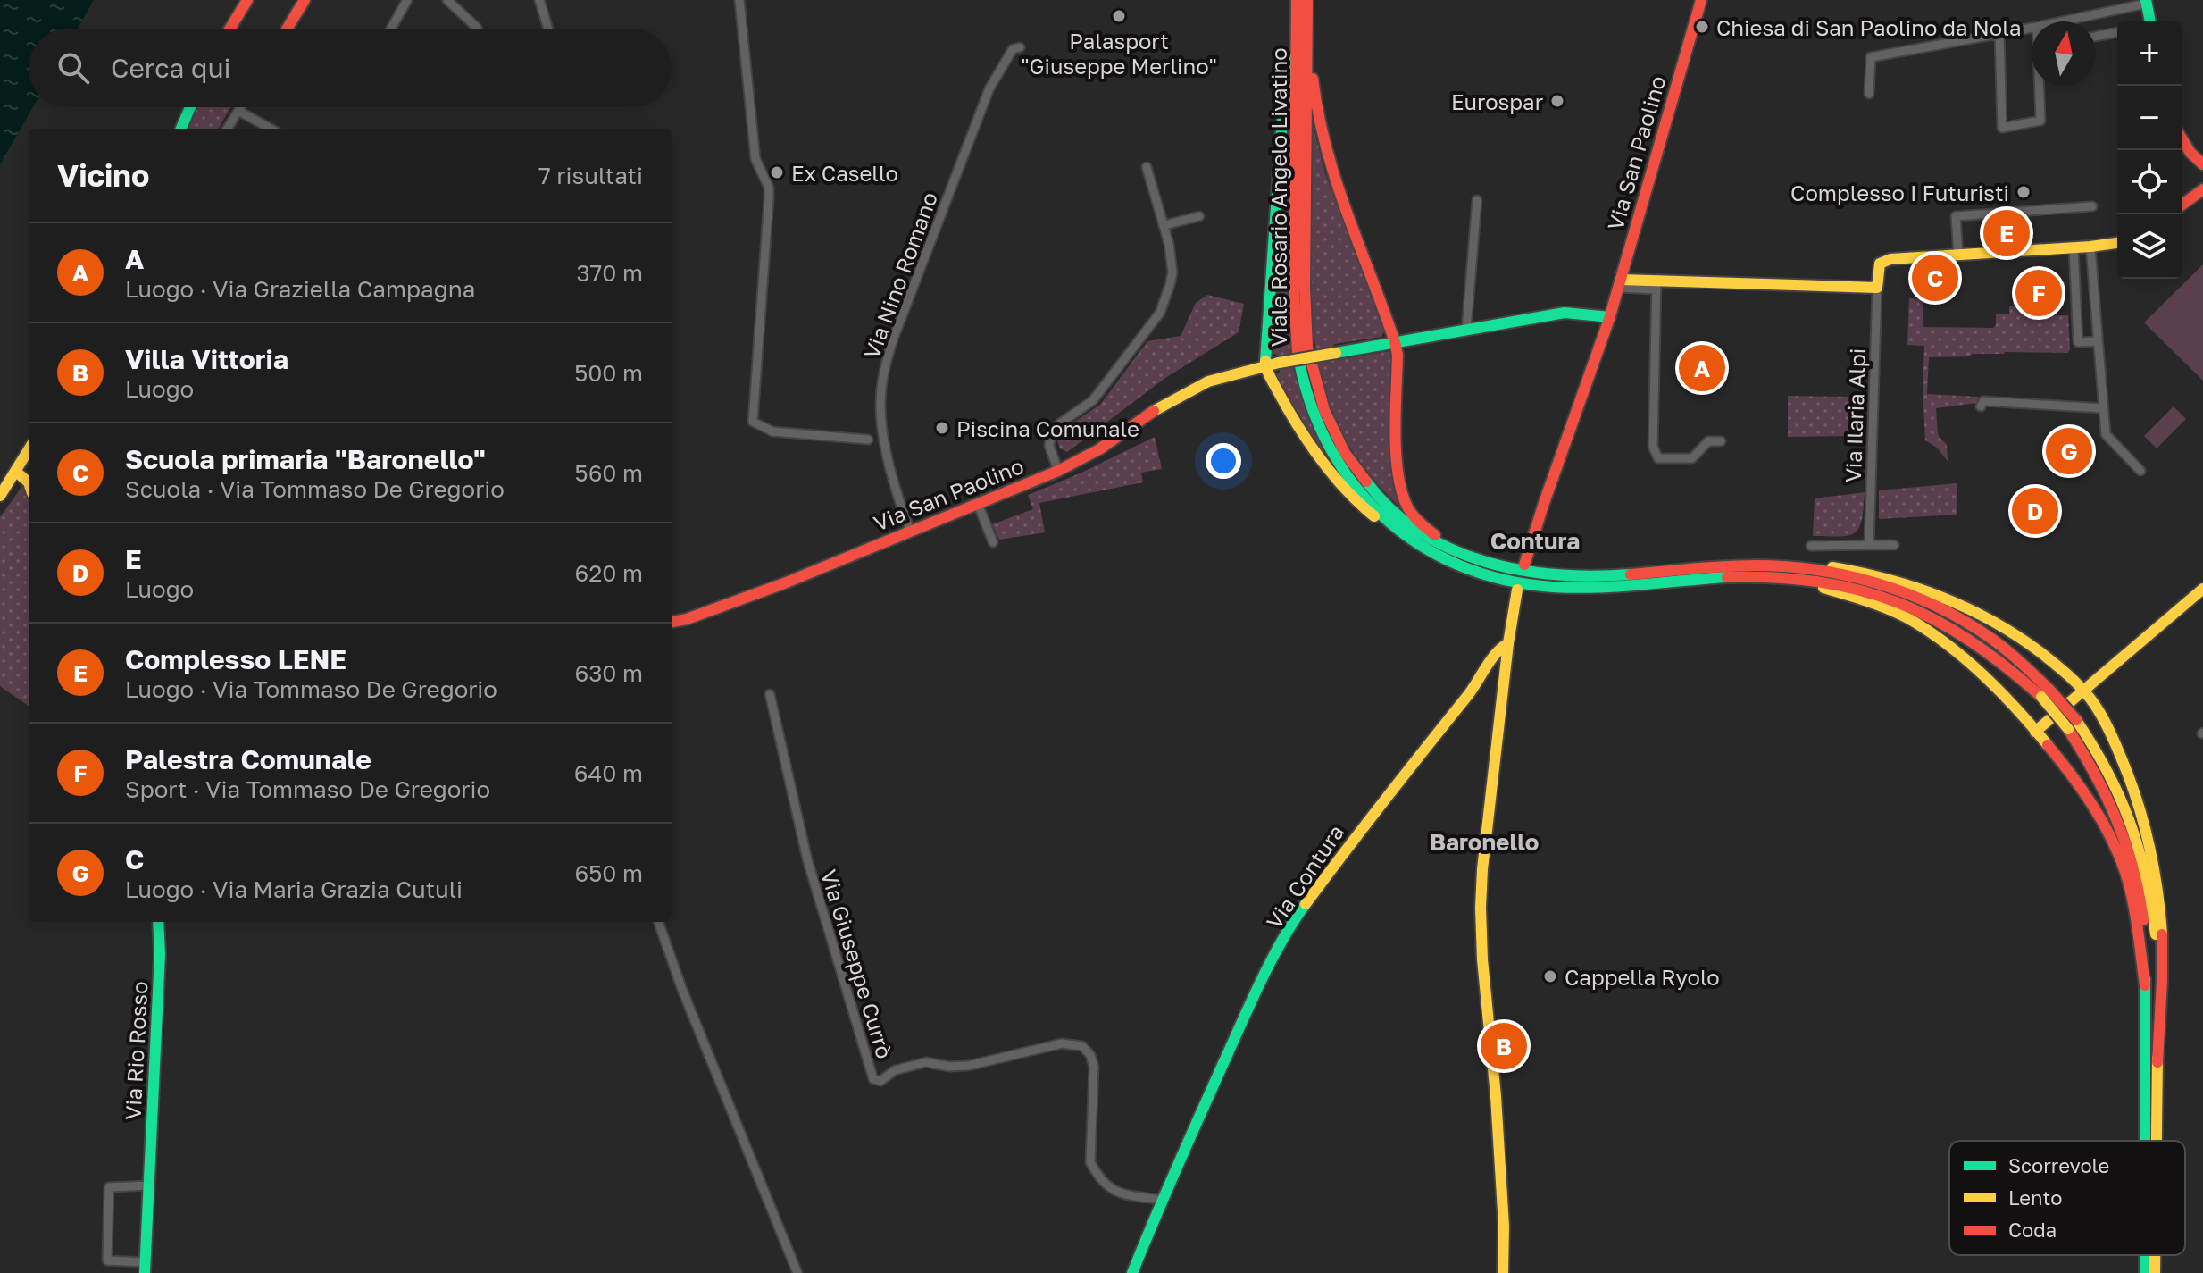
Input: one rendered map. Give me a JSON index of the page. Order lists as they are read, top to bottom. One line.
{"streets":{"street":["Via San Paolino","Viale Rosario Angelo Livatino","Via Nino Romano","Via Ilaria Alpi","Via Contura","Via Giuseppe Currò","Via Rio Rosso"]},"crossings":[["Via San Paolino","Via Nino Romano"],["Via Contura","Via Giuseppe Currò"]],"districts":["Contura","Baronello"],"places":["Palasport \"Giuseppe Merlino\"","Chiesa di San Paolino da Nola","Eurospar","Ex Casello","Complesso I Futuristi","Piscina Comunale","Cappella Ryolo"],"legend":["Scorrevole","Lento","Coda"],"north":"top","page":{"map_buttons":["+","−"],"search":"Cerca qui","heading":["Vicino","7 risultati"],"pins":["E","C","F","A","G","D","B"],"list":[{"mark":"A","name":"A","note":"Luogo · Via Graziella Campagna","value":"370 m"},{"mark":"B","name":"Villa Vittoria","note":"Luogo","value":"500 m"},{"mark":"C","name":"Scuola primaria \"Baronello\"","note":"Scuola · Via Tommaso De Gregorio","value":"560 m"},{"mark":"D","name":"E","note":"Luogo","value":"620 m"},{"mark":"E","name":"Complesso LENE","note":"Luogo · Via Tommaso De Gregorio","value":"630 m"},{"mark":"F","name":"Palestra Comunale","note":"Sport · Via Tommaso De Gregorio","value":"640 m"},{"mark":"G","name":"C","note":"Luogo · Via Maria Grazia Cutuli","value":"650 m"}]}}
